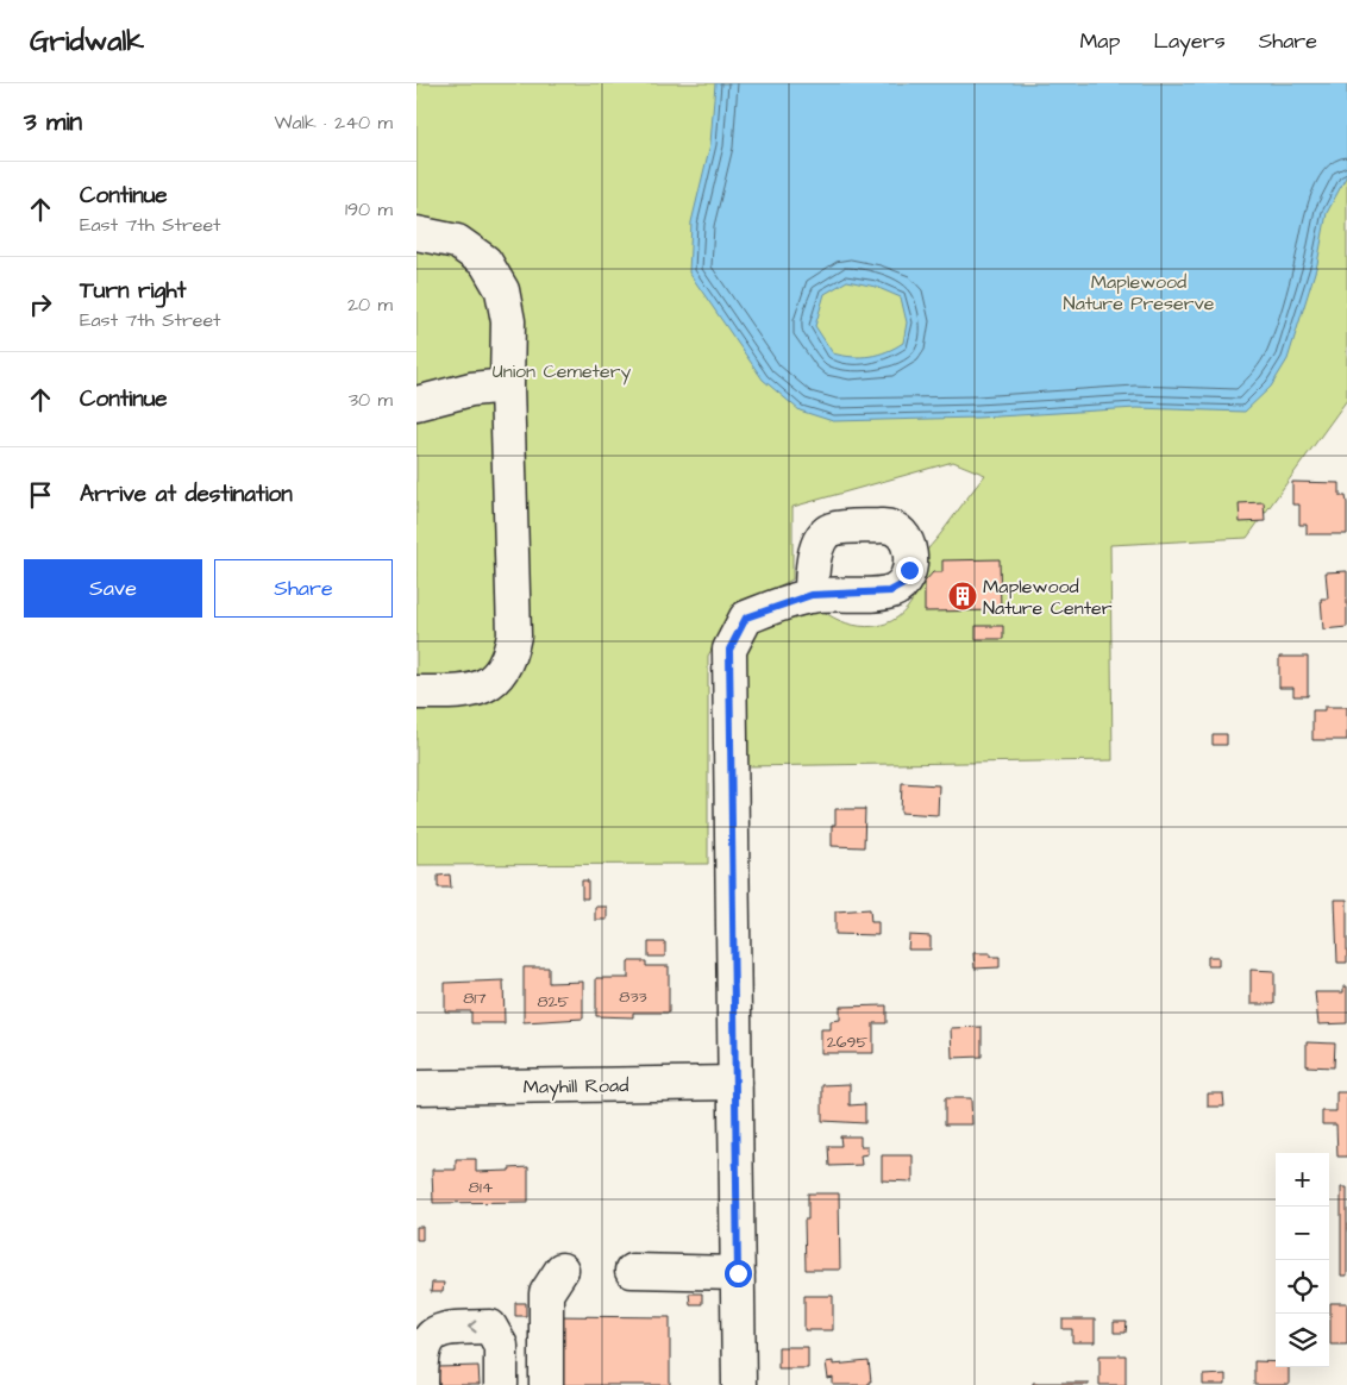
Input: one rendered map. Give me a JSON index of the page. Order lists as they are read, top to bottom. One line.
{"streets":{"street":["Mayhill Road"]},"parks":["Maplewood Nature Preserve","Union Cemetery"],"places":{"building":["Maplewood Nature Center"]},"house_numbers":["833","817","825","2695","814"],"page":{"header":"Gridwalk","nav":["Map","Layers","Share"],"heading":["3 min","Walk · 240 m"],"list":[["Continue","East 7th Street","190 m"],["Turn right","East 7th Street","20 m"],["Continue","30 m"],"Arrive at destination"],"buttons":["Save","Share"],"map_buttons":["+","−"]}}
